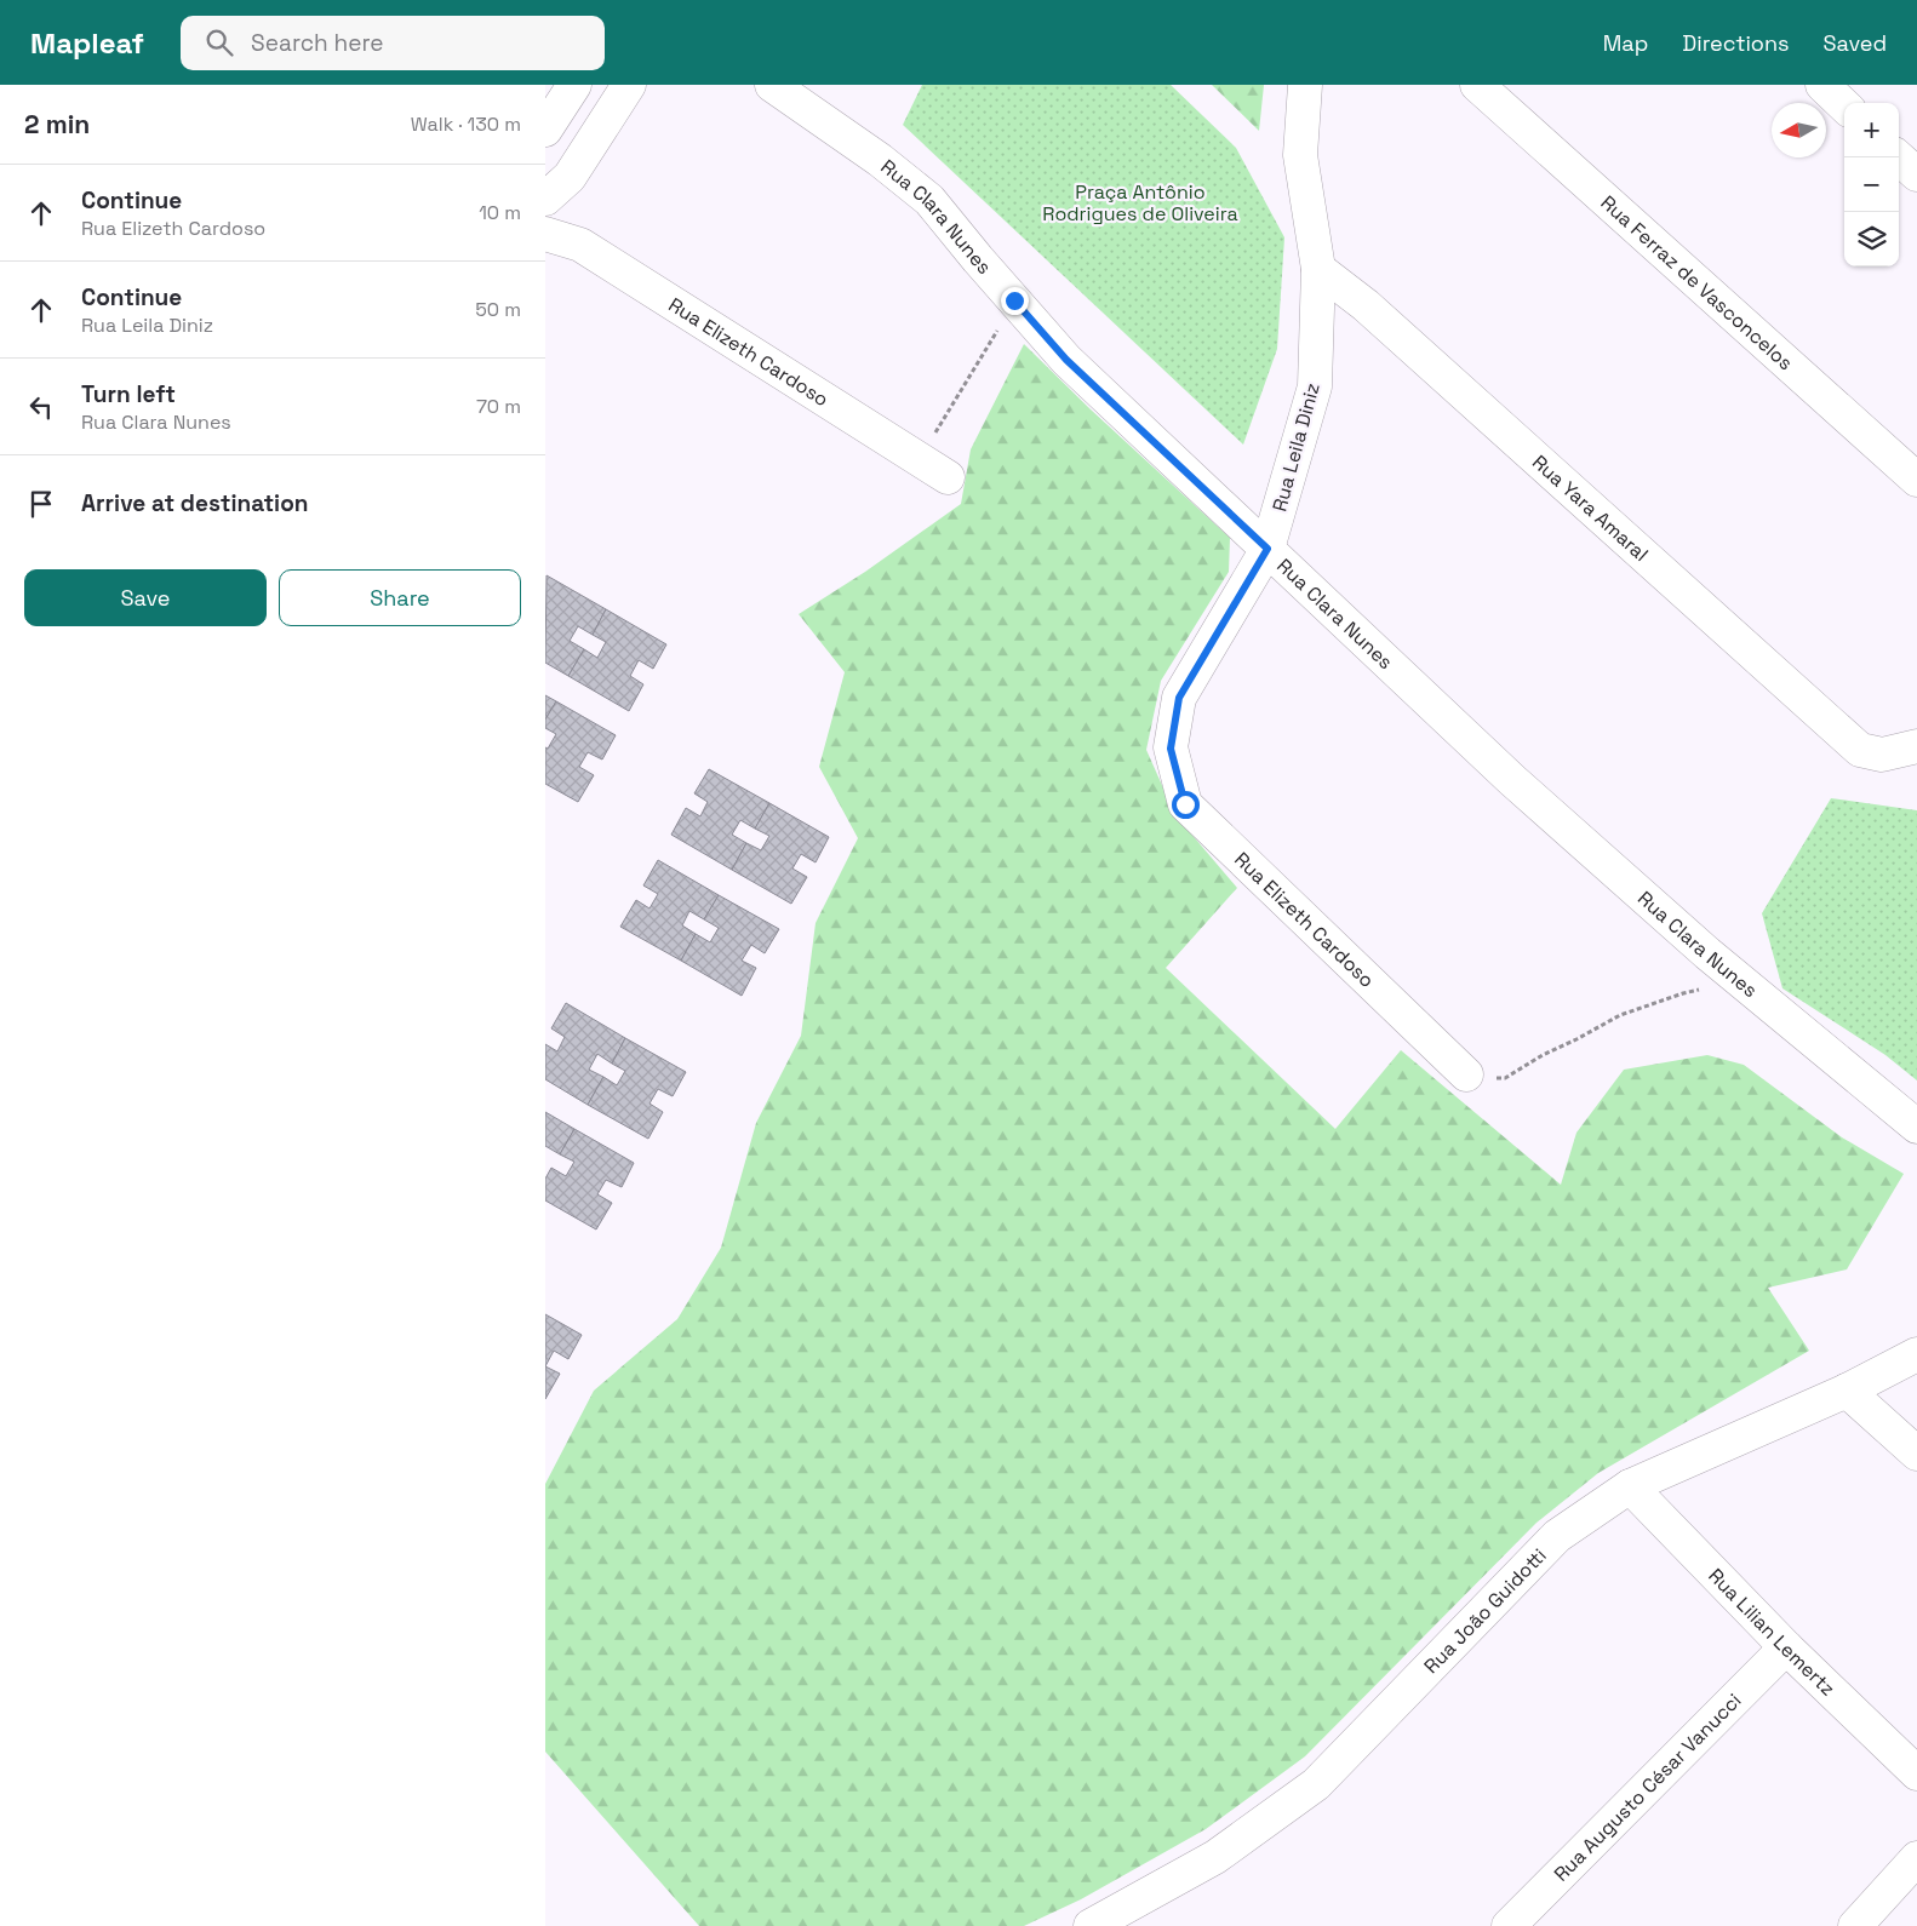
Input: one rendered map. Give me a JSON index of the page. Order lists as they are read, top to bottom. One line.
{"streets":{"street":["Rua Clara Nunes","Rua Ferraz de Vasconcelos","Rua Elizeth Cardoso","Rua Leila Diniz","Rua Yara Amaral","Rua João Guidotti","Rua Lilian Lemertz","Rua Augusto César Vanucci"]},"crossings":[["Rua Clara Nunes","Rua Leila Diniz"],["Rua Elizeth Cardoso","Rua Leila Diniz"],["Rua Leila Diniz","Rua Yara Amaral"],["Rua João Guidotti","Rua Lilian Lemertz"],["Rua Lilian Lemertz","Rua Augusto César Vanucci"]],"parks":["Praça Antônio Rodrigues de Oliveira"],"north":"left","page":{"header":"Mapleaf","search":"Search here","nav":["Map","Directions","Saved"],"heading":["2 min","Walk · 130 m"],"map_buttons":["+","−"],"list":[["Continue","Rua Elizeth Cardoso","10 m"],["Continue","Rua Leila Diniz","50 m"],["Turn left","Rua Clara Nunes","70 m"],"Arrive at destination"],"buttons":["Save","Share"]}}
